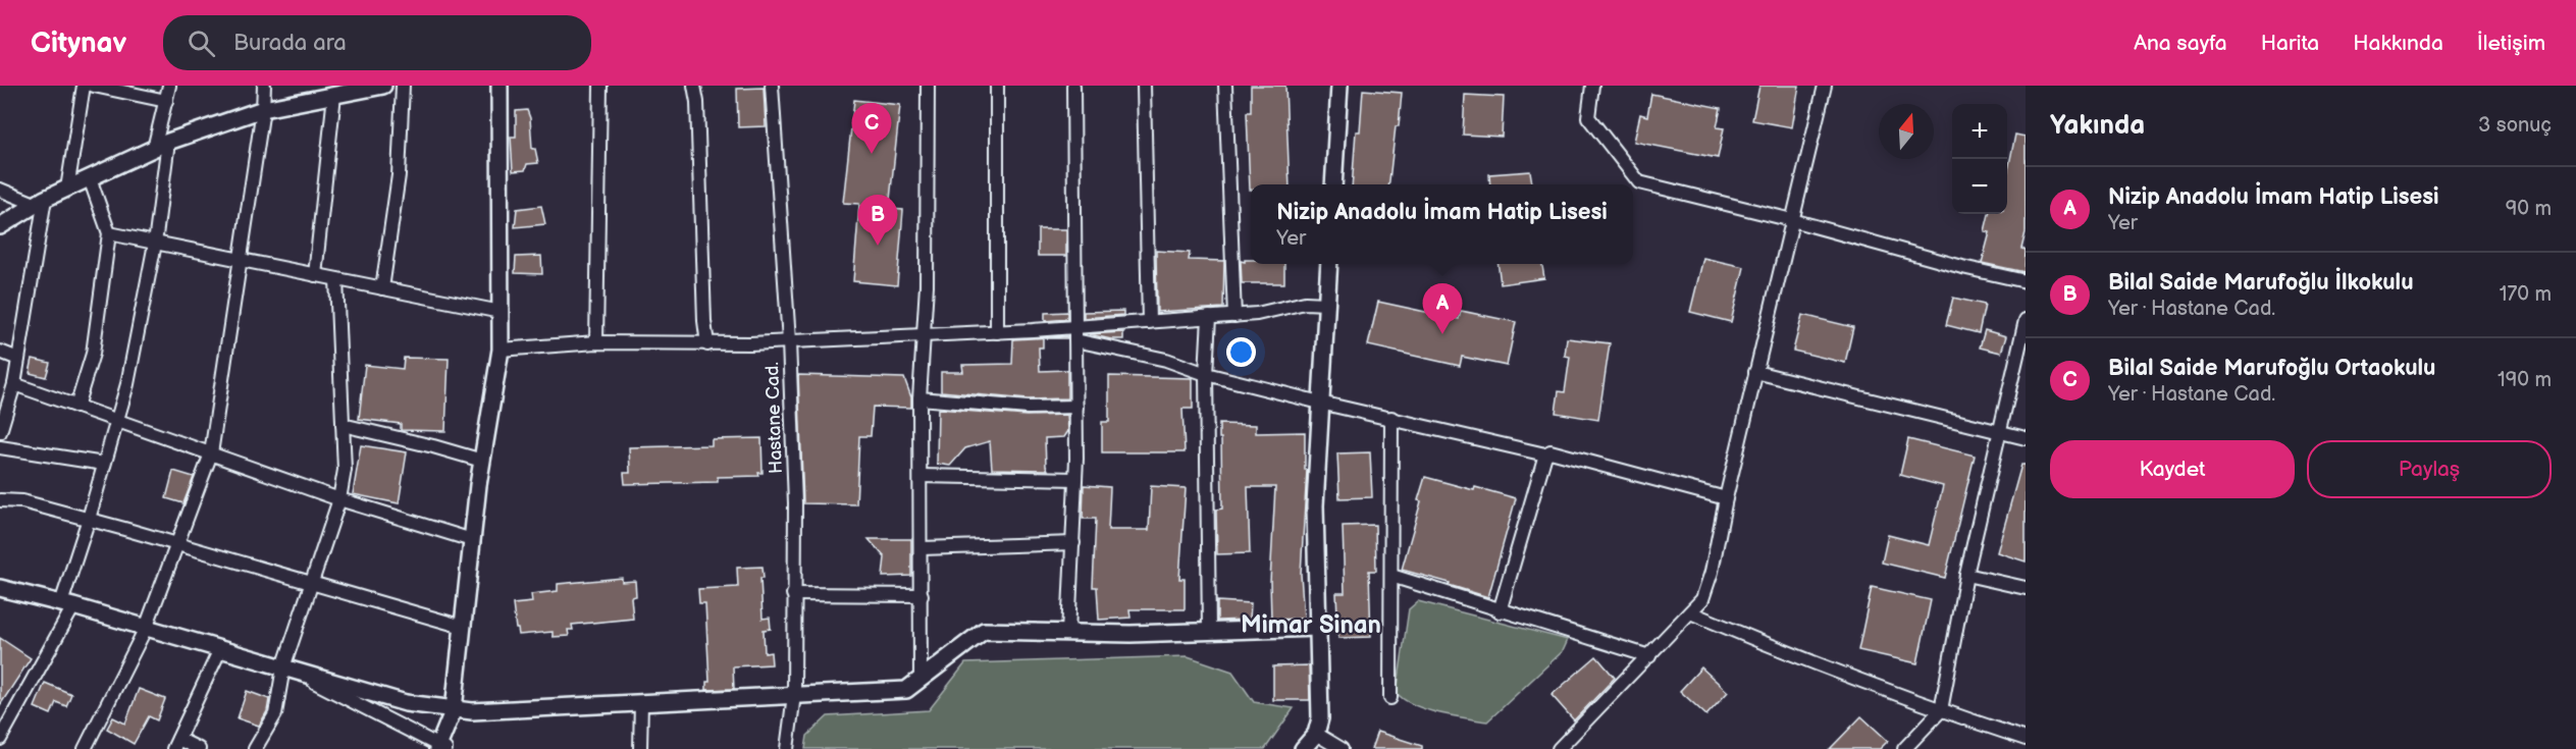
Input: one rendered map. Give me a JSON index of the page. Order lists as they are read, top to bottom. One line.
{"streets":{"street":["Hastane Cad."]},"districts":["Mimar Sinan"],"north":"top","page":{"header":"Citynav","search":"Burada ara","nav":["Ana sayfa","Harita","Hakkında","İletişim"],"heading":["Yakında","3 sonuç"],"pins":["C","B","A"],"map_buttons":["+","−"],"list":[{"mark":"A","name":"Nizip Anadolu İmam Hatip Lisesi","note":"Yer","value":"90 m"},{"mark":"B","name":"Bilal Saide Marufoğlu İlkokulu","note":"Yer · Hastane Cad.","value":"170 m"},{"mark":"C","name":"Bilal Saide Marufoğlu Ortaokulu","note":"Yer · Hastane Cad.","value":"190 m"}],"popup":["Nizip Anadolu İmam Hatip Lisesi","Yer"],"buttons":["Kaydet","Paylaş"]}}
